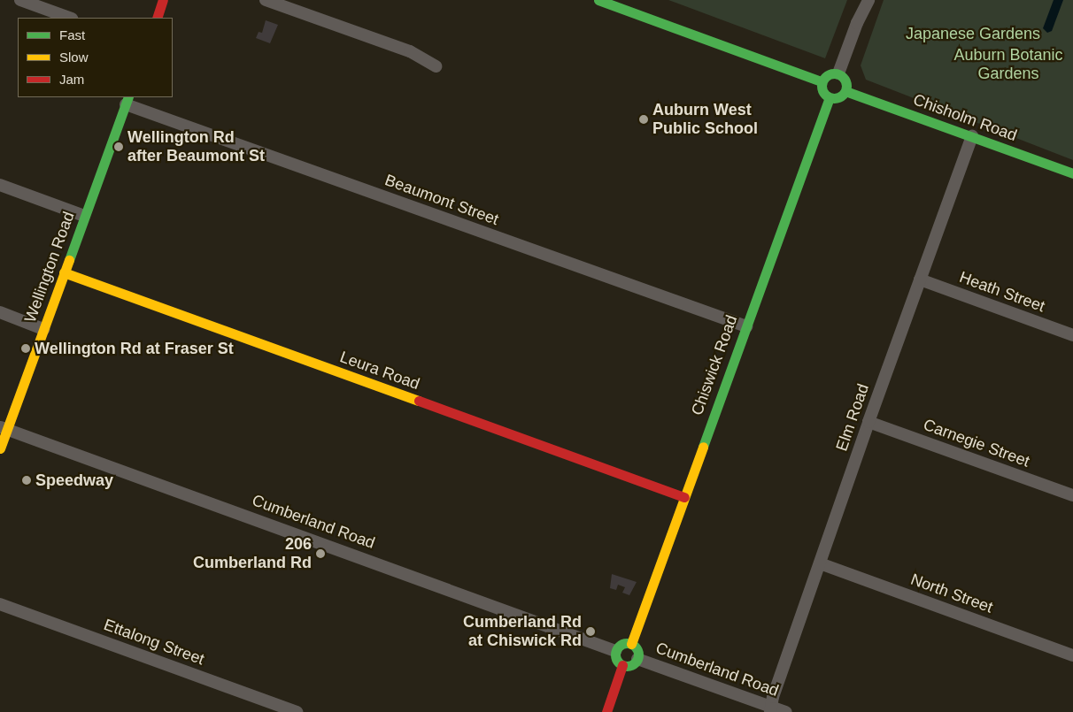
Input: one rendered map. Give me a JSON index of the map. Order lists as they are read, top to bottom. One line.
{"streets":{"street":["Chisholm Road","Beaumont Street","Wellington Road","Heath Street","Chiswick Road","Leura Road","Elm Road","Carnegie Street","Cumberland Road","North Street","Ettalong Street"]},"crossings":[["Chisholm Road","Chiswick Road"],["Chisholm Road","Elm Road"],["Beaumont Street","Wellington Road"],["Beaumont Street","Chiswick Road"],["Wellington Road","Leura Road"],["Wellington Road","Cumberland Road"],["Heath Street","Elm Road"],["Chiswick Road","Leura Road"],["Chiswick Road","Cumberland Road"],["Elm Road","Carnegie Street"],["Elm Road","Cumberland Road"],["Elm Road","North Street"]],"parks":["Japanese Gardens","Auburn Botanic Gardens"],"places":["Auburn West Public School","Wellington Rd after Beaumont St","Wellington Rd at Fraser St","Speedway","206 Cumberland Rd","Cumberland Rd at Chiswick Rd"],"legend":["Fast","Slow","Jam"]}
